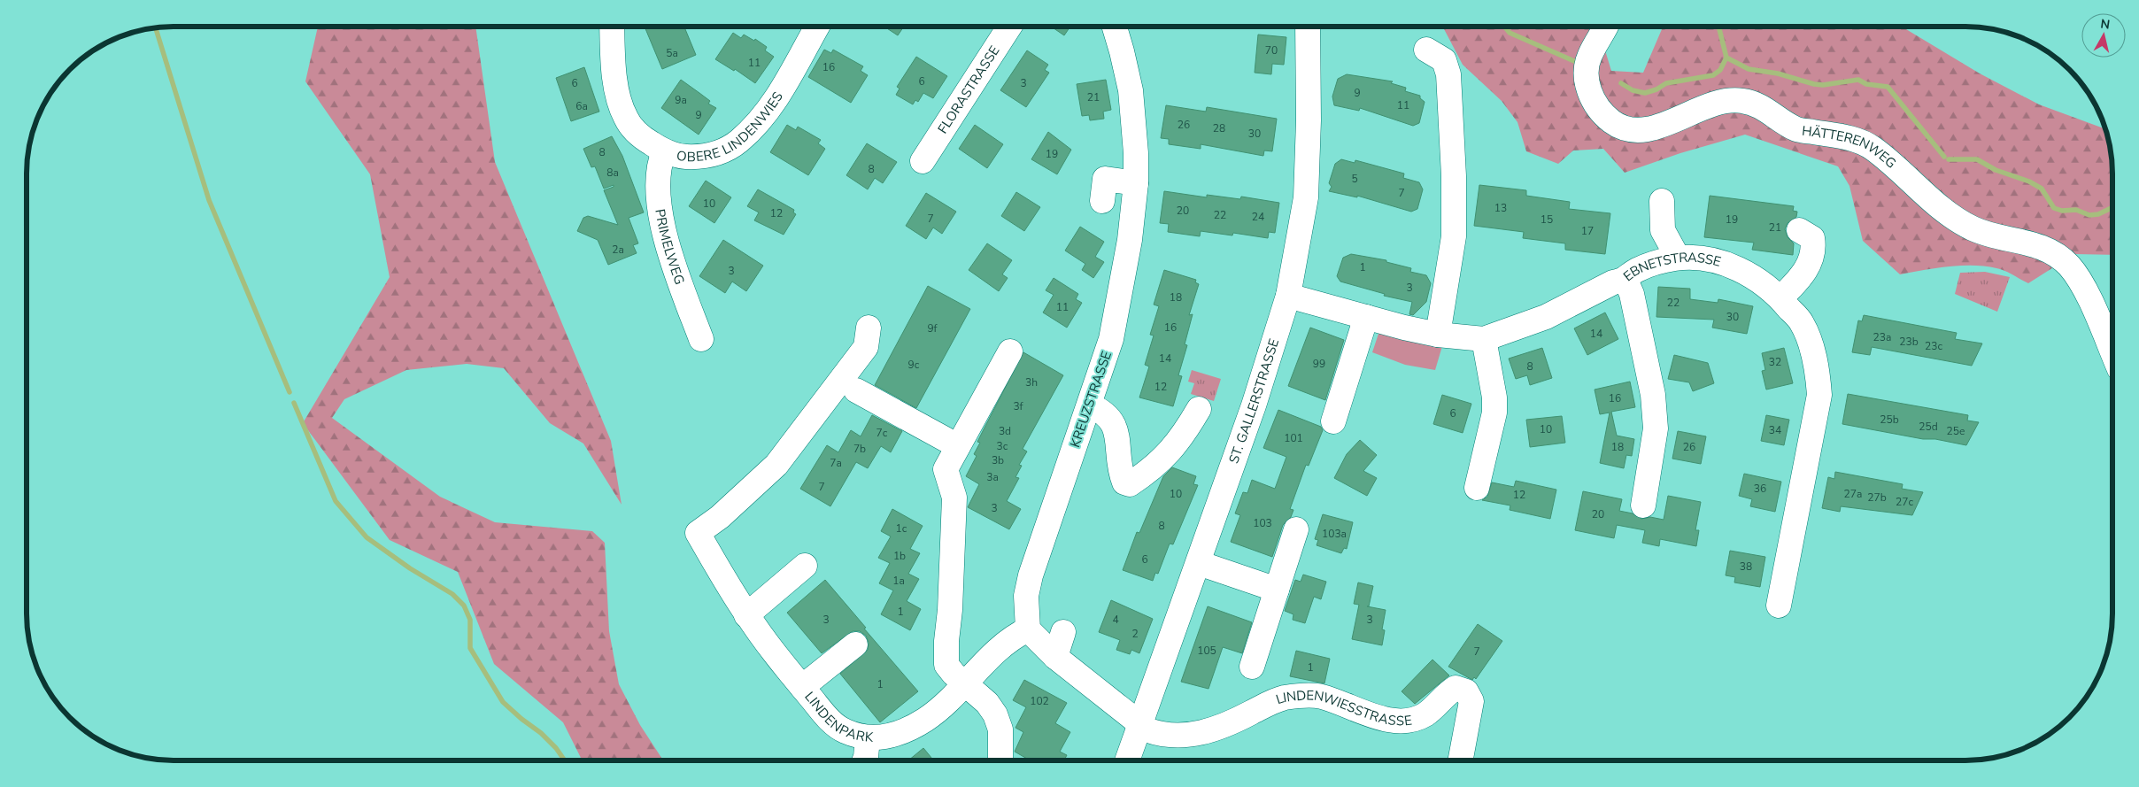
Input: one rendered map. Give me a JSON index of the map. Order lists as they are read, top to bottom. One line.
{"streets":{"street":["FLORASTRASSE","OBERE LINDENWIES","HÄTTERENWEG","PRIMELWEG","EBNETSTRASSE","KREUZSTRASSE","ST. GALLERSTRASSE","LINDENWIESSTRASSE","LINDENPARK"]},"crossings":[["OBERE LINDENWIES","PRIMELWEG"],["EBNETSTRASSE","ST. GALLERSTRASSE"],["KREUZSTRASSE","LINDENPARK"],["ST. GALLERSTRASSE","LINDENWIESSTRASSE"]],"house_numbers":["70","5a","11","16","6","6","3","9","21","9a","11","6a","9","26","28","30","8","19","8","8a","5","7","10","13","20","12","22","24","7","15","19","21","17","2a","1","3","3","18","22","11","30","16","9f","14","23a","23b","23c","14","32","99","9c","8","3h","12","16","3f","6","25b","25d","10","34","3d","25e","7c","101","3c","18","26","7b","3b","7a","3a","7","36","10","27a","12","27b","27c","3","20","103","8","1c","103a","1b","6","38","1a","1","3","4","3","2","105","7","1","1","102"],"north":"top"}
